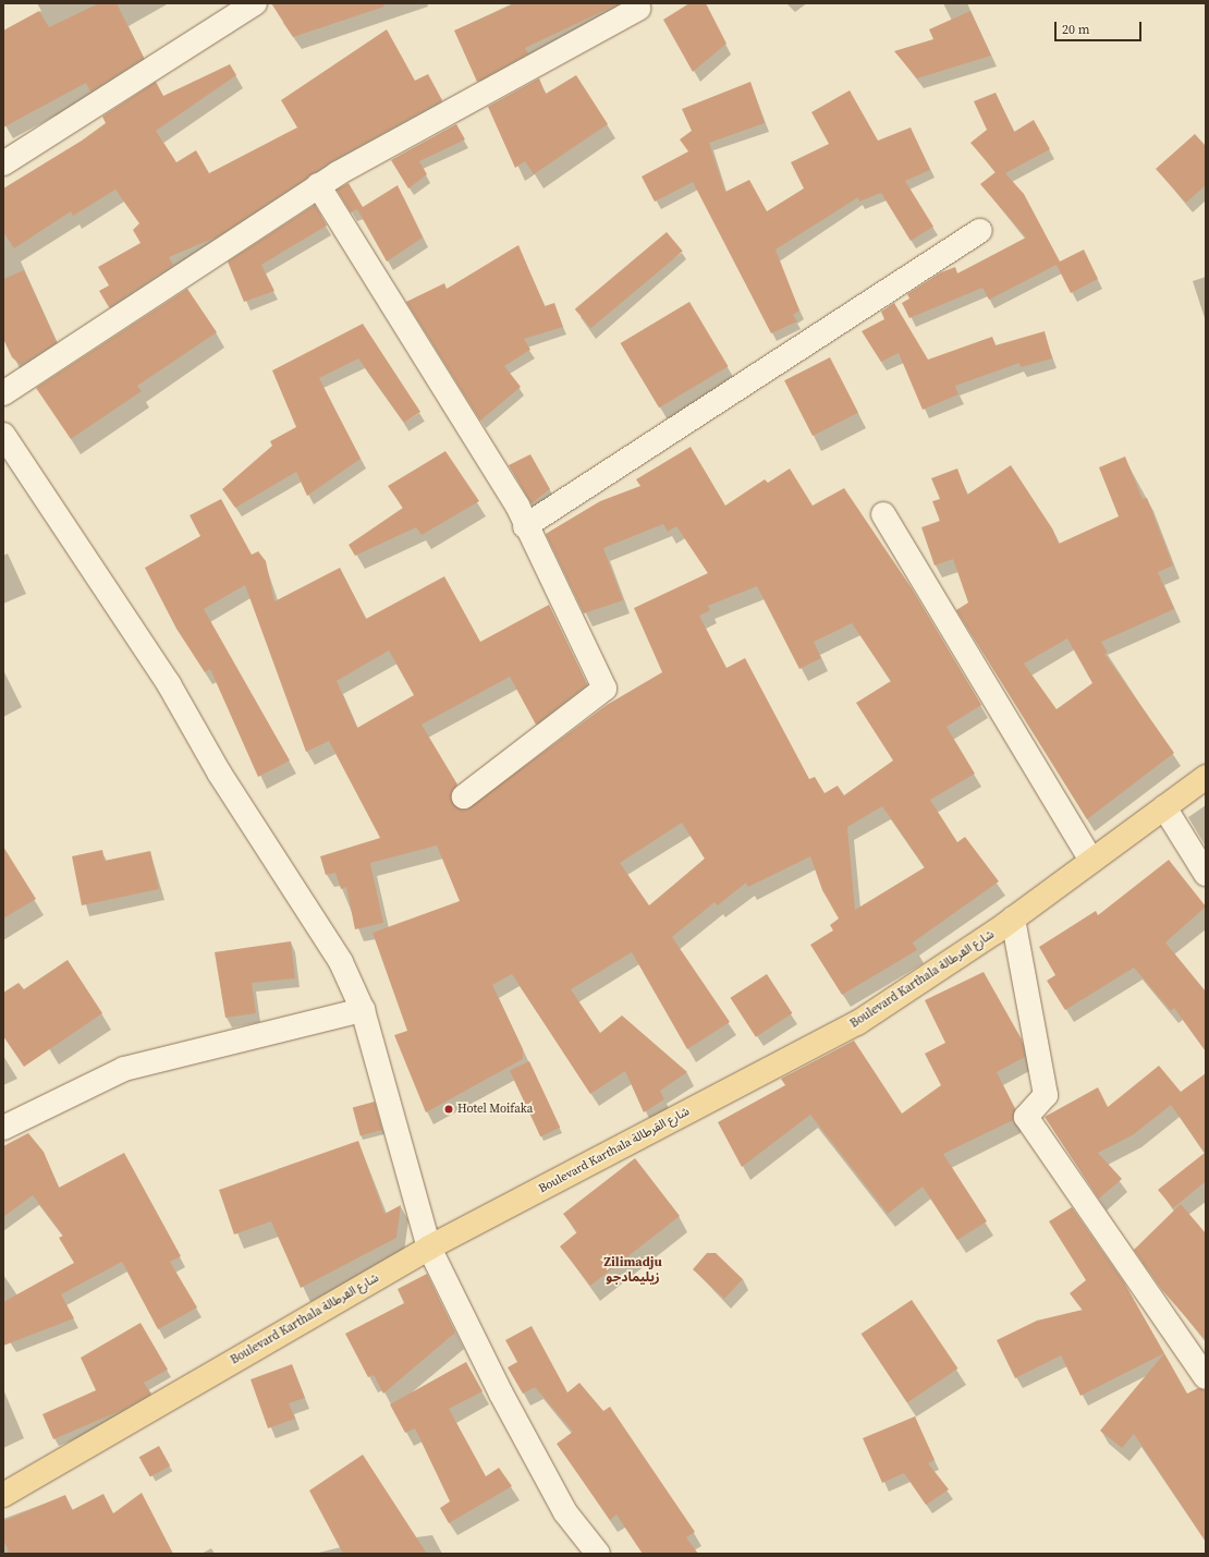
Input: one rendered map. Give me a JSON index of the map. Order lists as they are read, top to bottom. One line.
{"streets":{"main road":["Boulevard Karthala شارع القرطالة"]},"districts":["Zilimadju زيليمادجو"],"places":["Hotel Moifaka"],"scale_bar":"20 m"}
